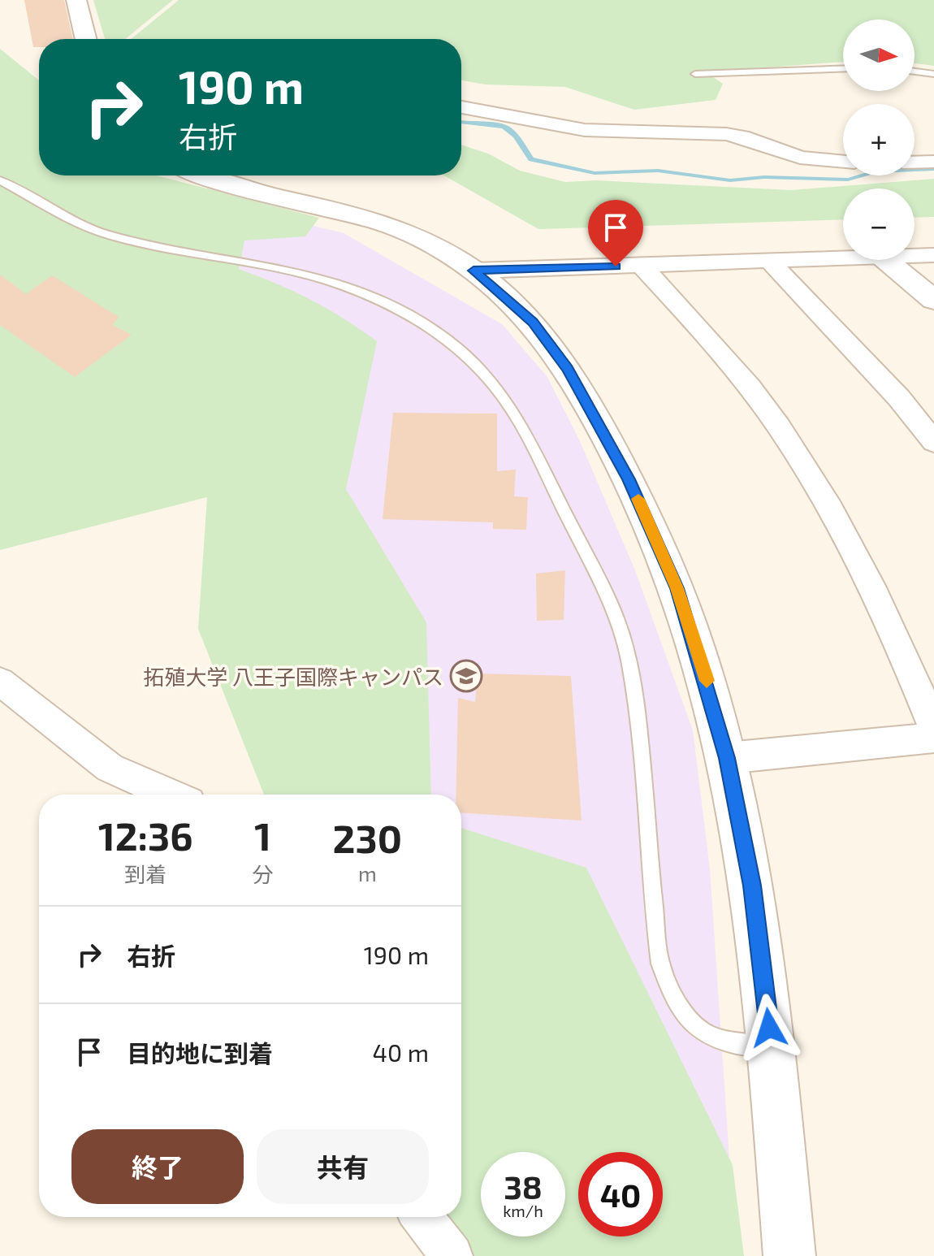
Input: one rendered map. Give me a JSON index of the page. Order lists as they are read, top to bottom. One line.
{"places":{"school or university":["拓殖大学 八王子国際キャンパス"]},"north":"right","page":{"map_buttons":["+","−"],"turn":["190 m","右折"],"eta":["12:36","到着","1","分","230","m"],"list":[{"name":"右折","value":"190 m"},{"name":"目的地に到着","value":"40 m"}],"buttons":["終了","共有"],"speed":"38 km/h","limit":"40"}}
